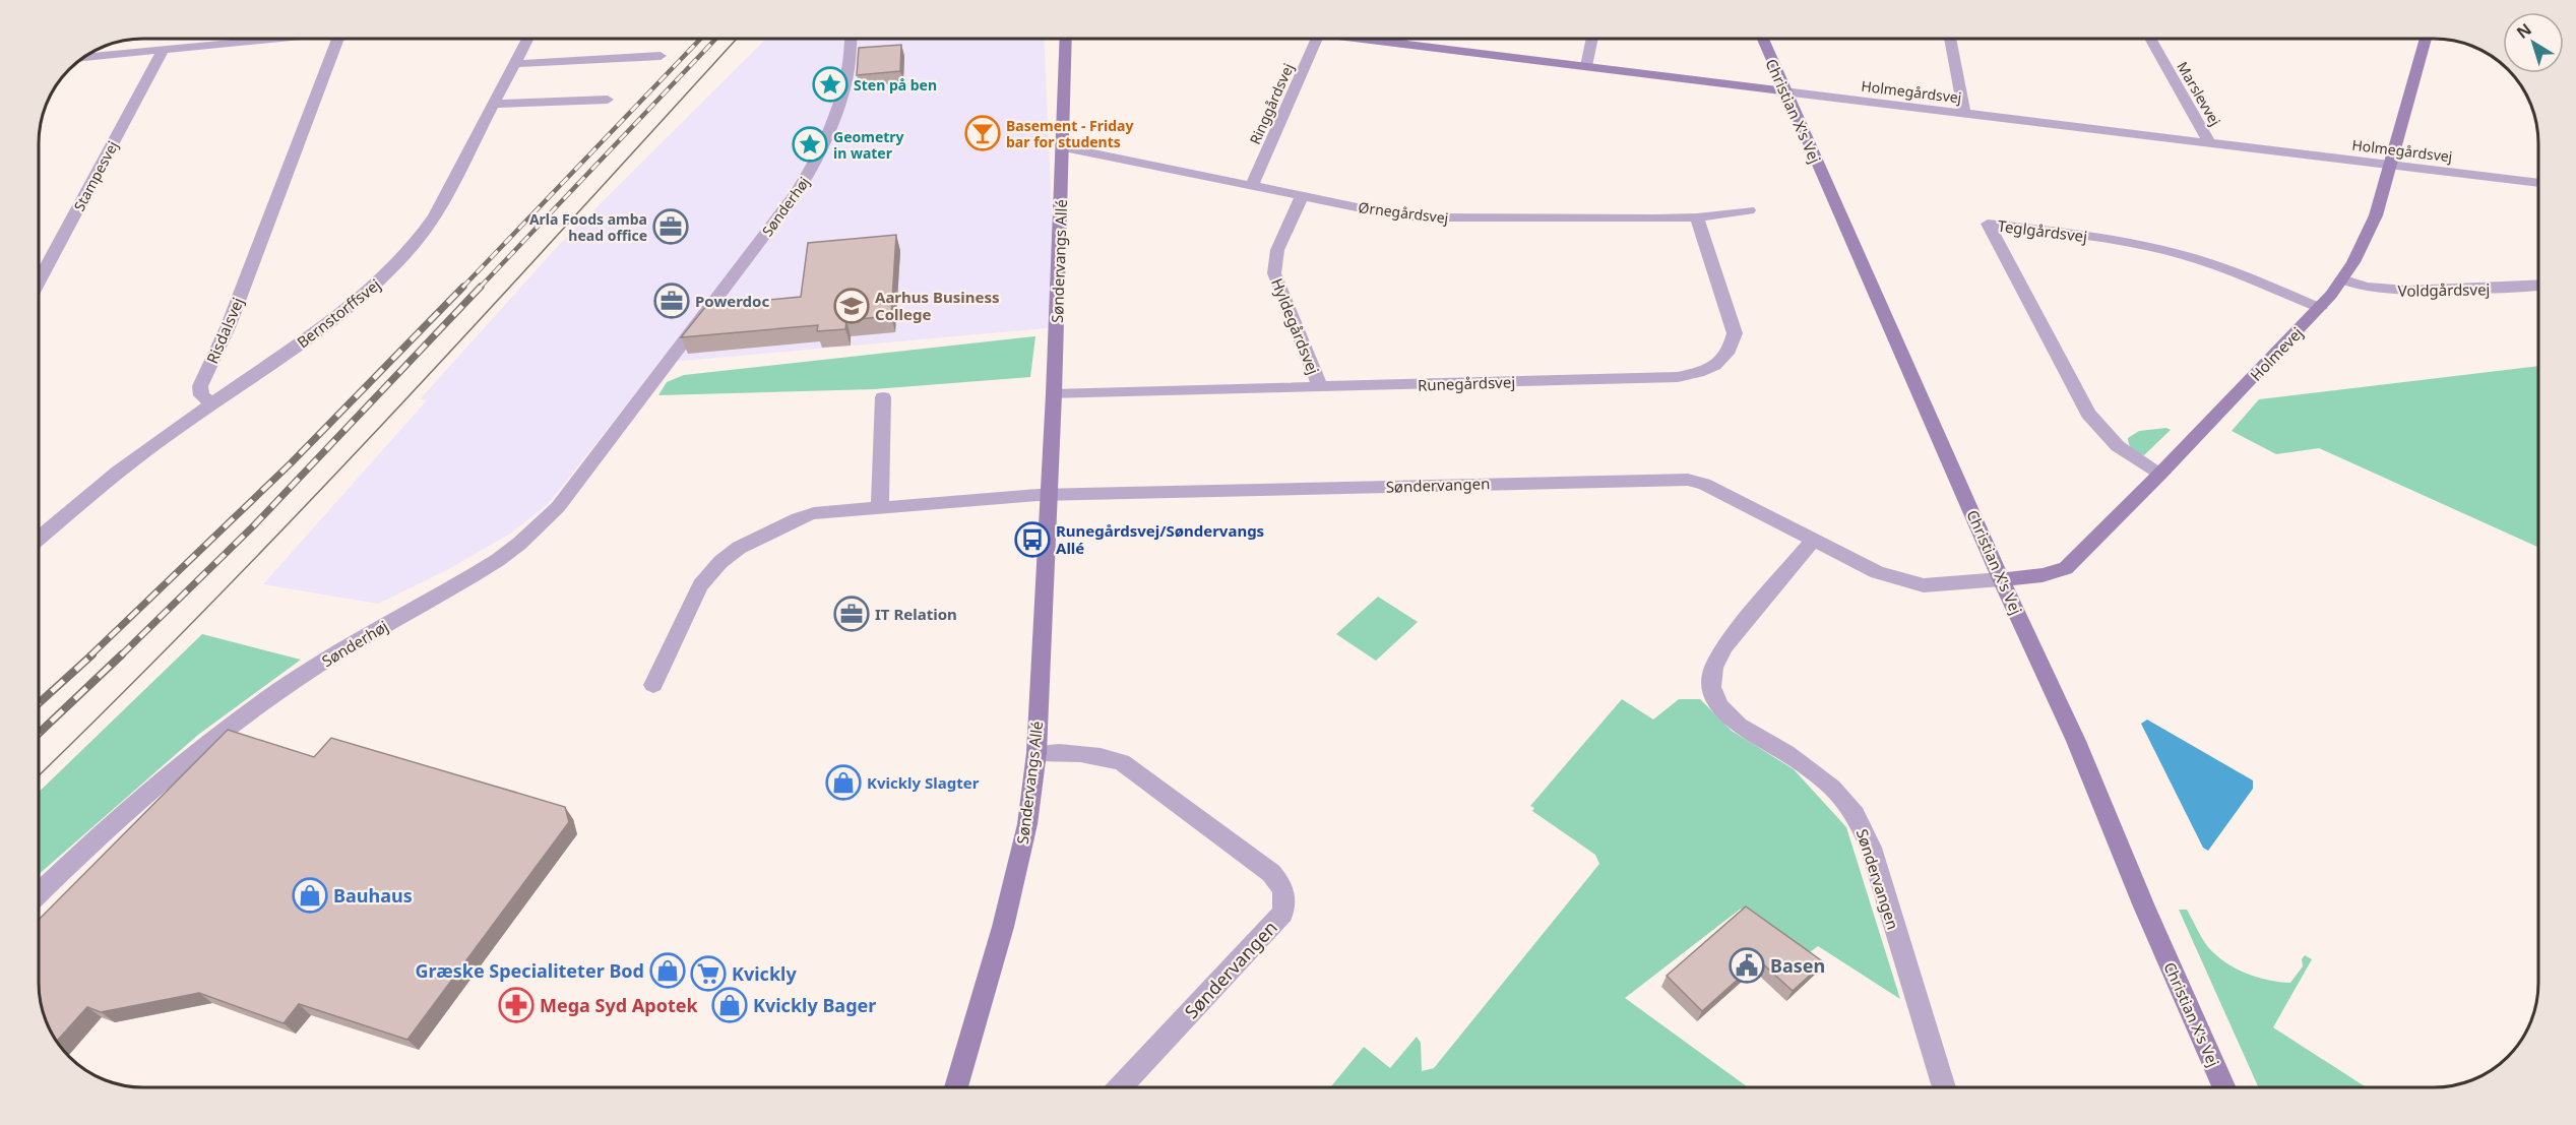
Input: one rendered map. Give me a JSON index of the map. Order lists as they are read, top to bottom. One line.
{"streets":{"street":["Holmegårdsvej","Marslevvej","Ringgårdsvej","Christian X's Vej","Stampesvej","Sønderhøj","Ørnegårdsvej","Teglgårdsvej","Søndervangs Allé","Voldgårdsvej","Bernstorffsvej","Hyldegårdsvej","Risdalsvej","Holmevej","Runegårdsvej","Søndervangen"]},"crossings":[["Holmegårdsvej","Marslevvej"],["Holmegårdsvej","Christian X's Vej"],["Holmegårdsvej","Holmevej"],["Ringgårdsvej","Ørnegårdsvej"],["Christian X's Vej","Holmevej"],["Christian X's Vej","Søndervangen"],["Ørnegårdsvej","Søndervangs Allé"],["Ørnegårdsvej","Hyldegårdsvej"],["Ørnegårdsvej","Runegårdsvej"],["Teglgårdsvej","Holmevej"],["Søndervangs Allé","Runegårdsvej"],["Søndervangs Allé","Søndervangen"],["Voldgårdsvej","Holmevej"],["Bernstorffsvej","Risdalsvej"],["Hyldegårdsvej","Runegårdsvej"],["Holmevej","Søndervangen"]],"places":{"place":["Sten på ben","Geometry in water"],"bar":["Basement - Friday bar for students"],"office":["Arla Foods amba head office","Powerdoc","IT Relation"],"school or university":["Aarhus Business College"],"bus stop":["Runegårdsvej/Søndervangs Allé"],"shop":["Kvickly Slagter","Bauhaus","Græske Specialiteter Bod","Kvickly Bager"],"public building":["Basen"],"supermarket":["Kvickly"],"pharmacy":["Mega Syd Apotek"]},"north":"top left"}
